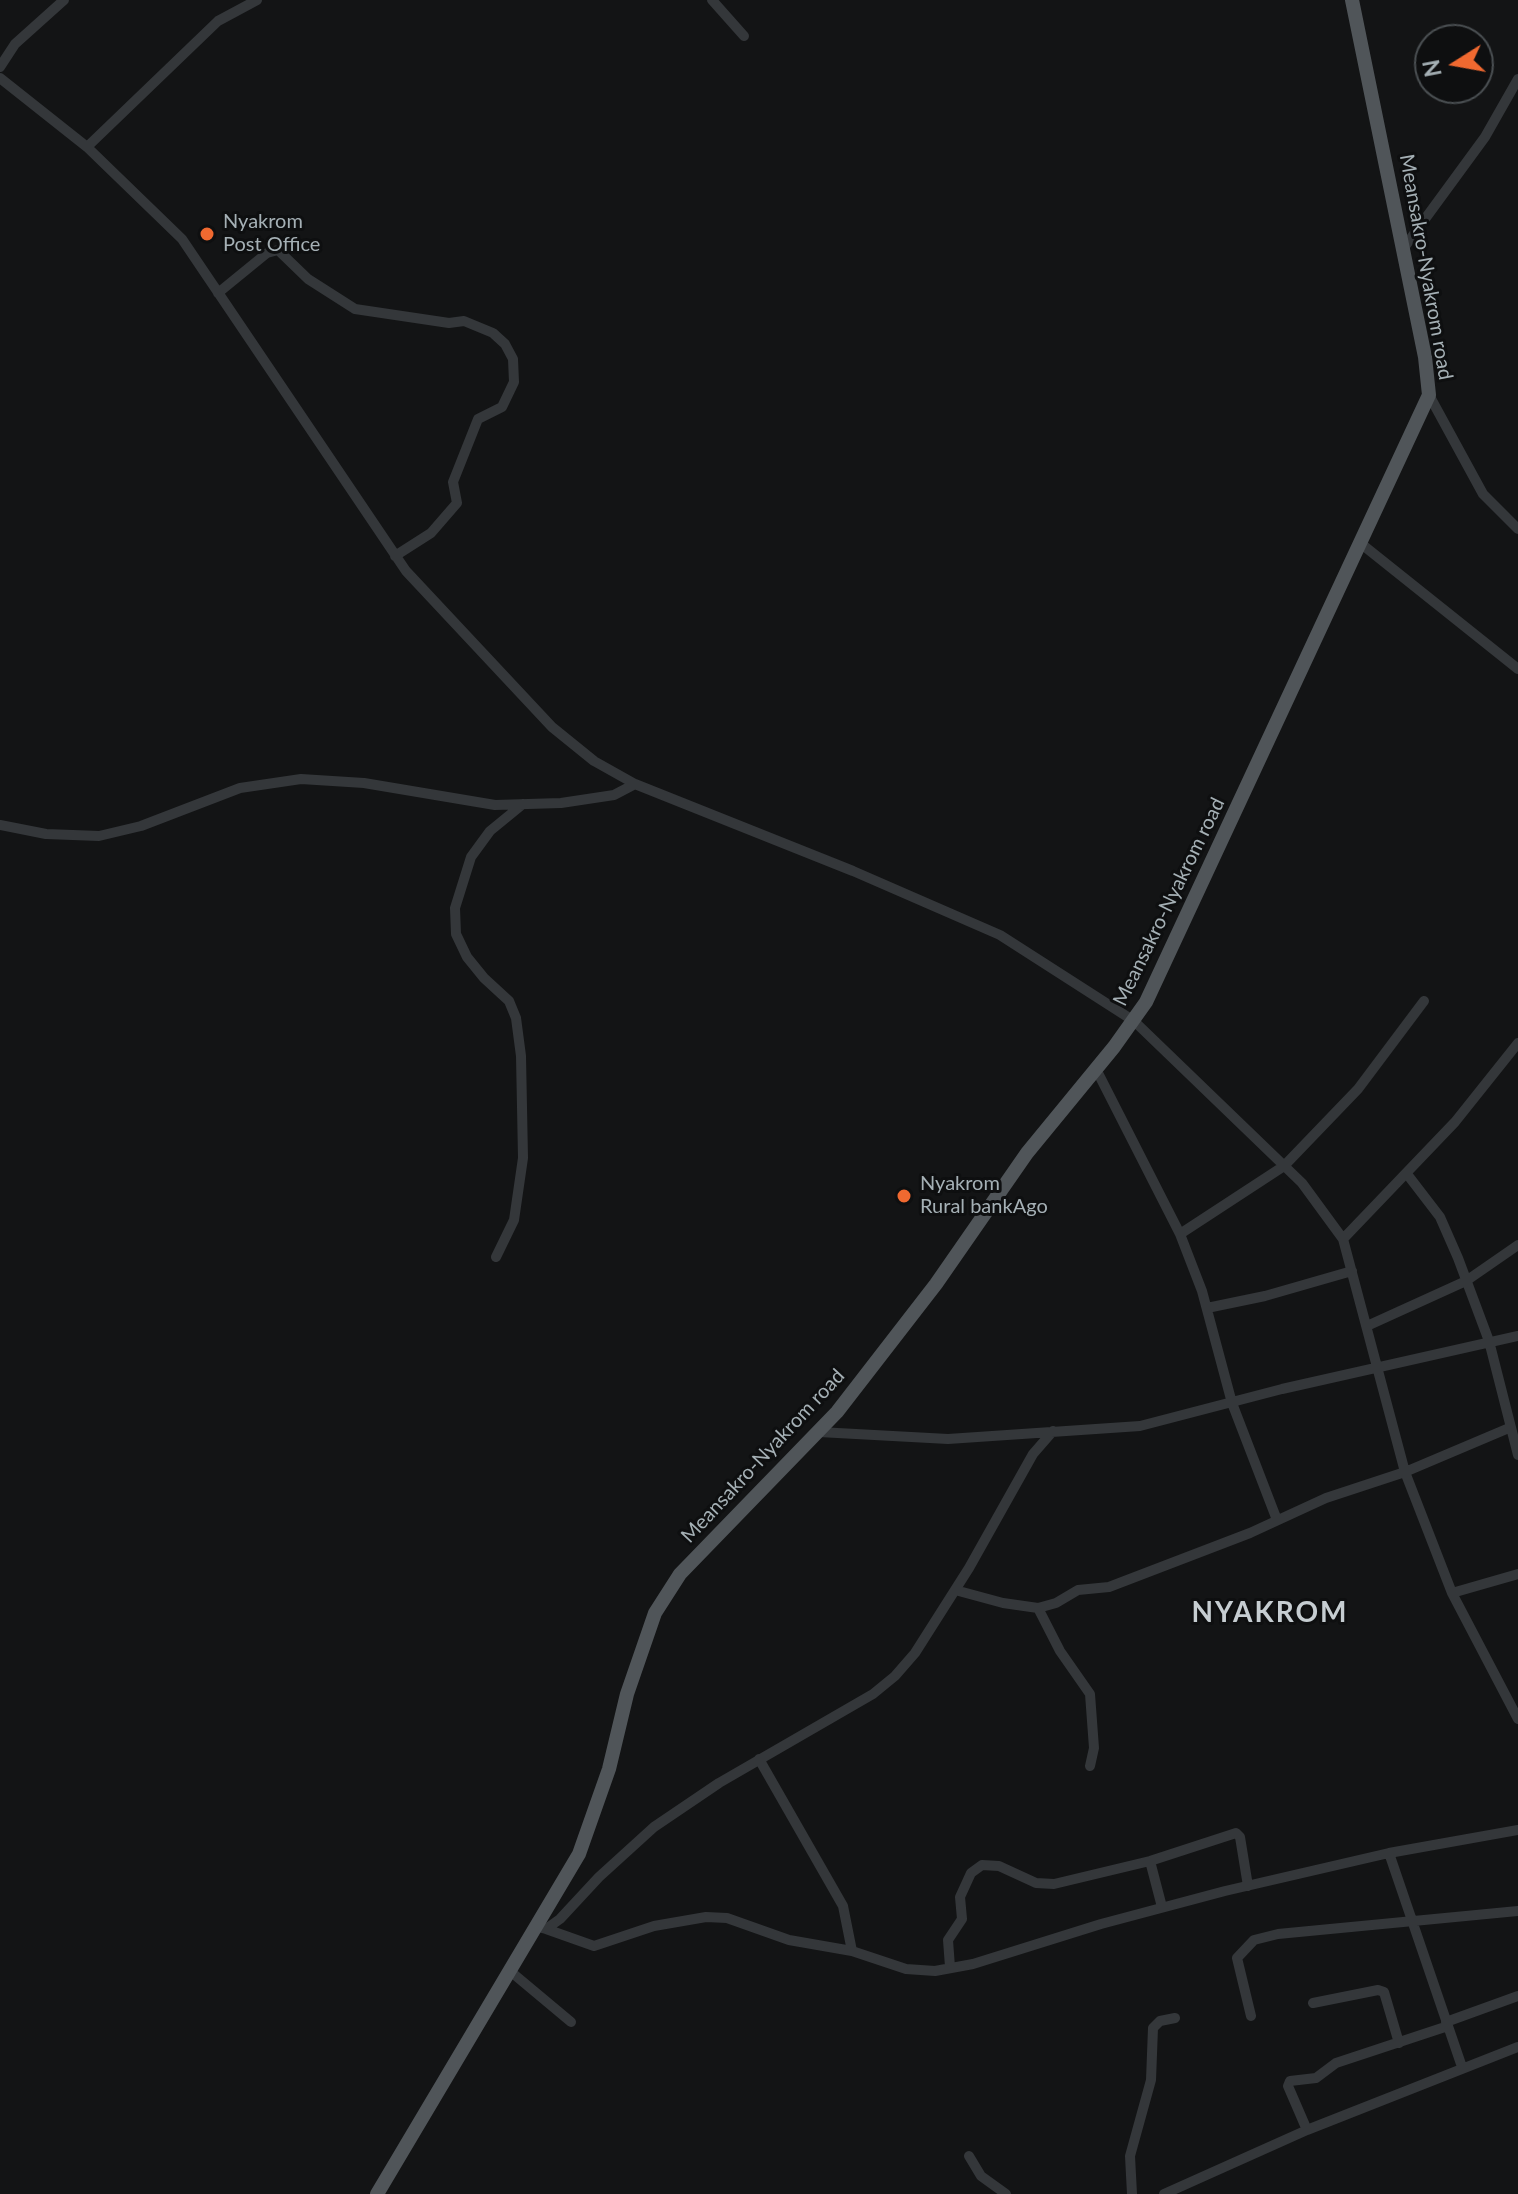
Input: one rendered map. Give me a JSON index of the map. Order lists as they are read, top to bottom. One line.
{"streets":{"main road":["Meansakro-Nyakrom road"]},"districts":["NYAKROM"],"places":["Nyakrom Post Office","Nyakrom Rural bankAgo"],"north":"left"}
